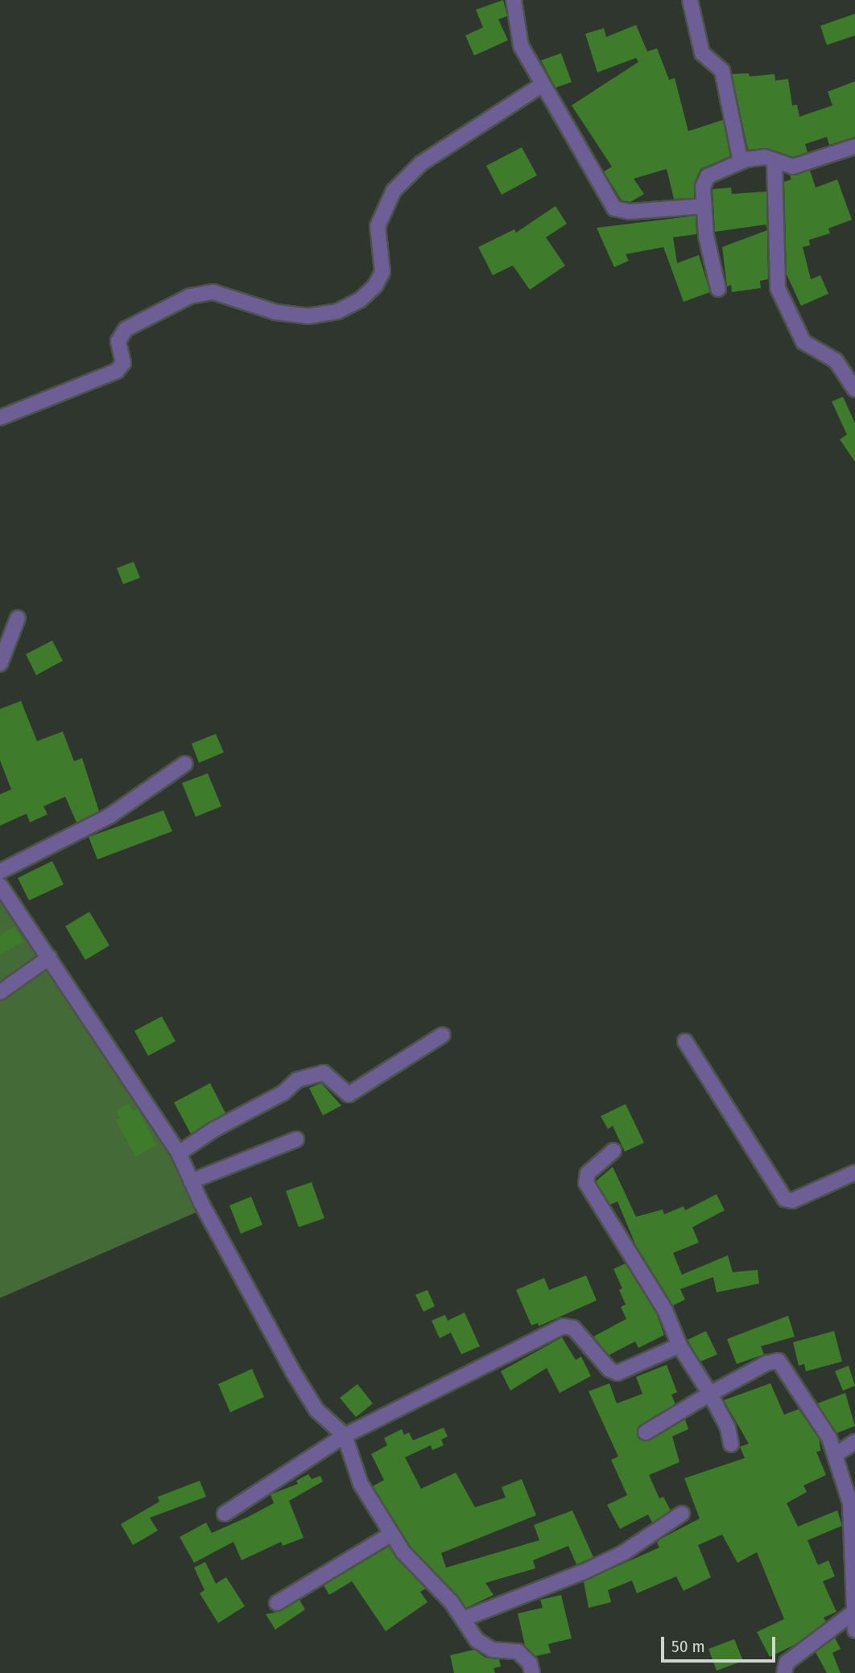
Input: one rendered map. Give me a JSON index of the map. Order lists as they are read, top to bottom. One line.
{"scale_bar":"50 m"}
